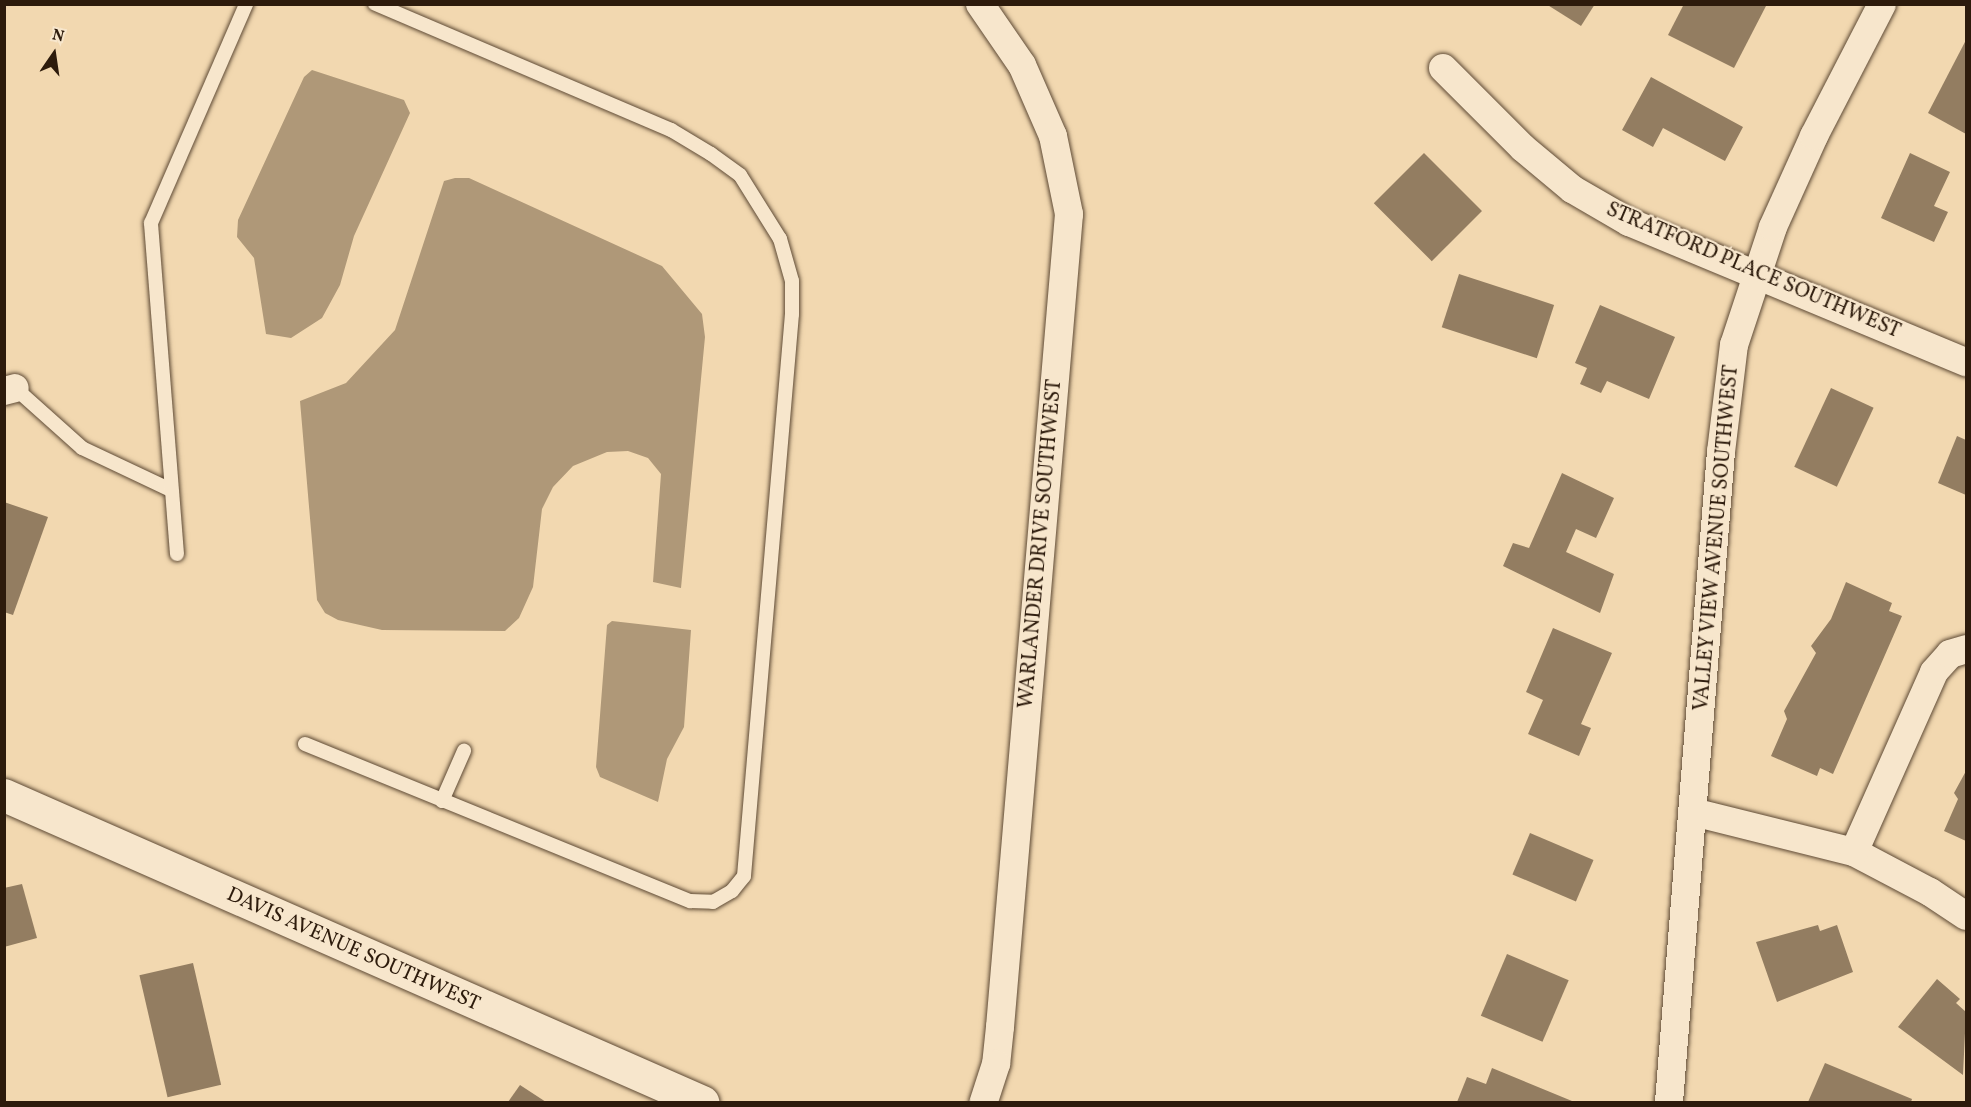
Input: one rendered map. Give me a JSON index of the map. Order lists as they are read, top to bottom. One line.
{"streets":{"street":["STRATFORD PLACE SOUTHWEST","VALLEY VIEW AVENUE SOUTHWEST","WARLANDER DRIVE SOUTHWEST","DAVIS AVENUE SOUTHWEST"]},"crossings":[["STRATFORD PLACE SOUTHWEST","VALLEY VIEW AVENUE SOUTHWEST"]],"north":"top"}
